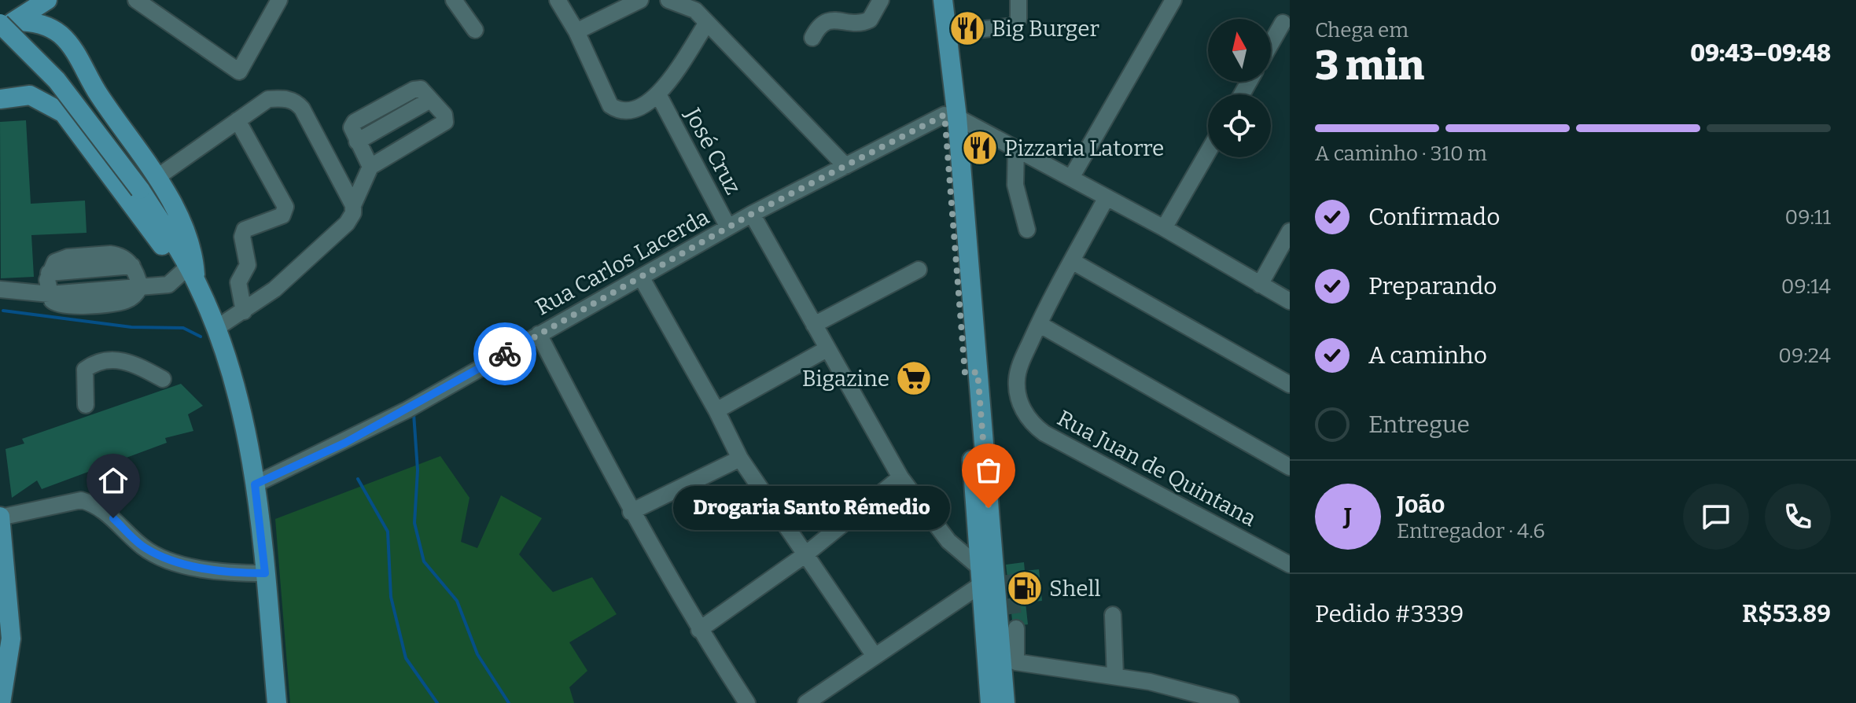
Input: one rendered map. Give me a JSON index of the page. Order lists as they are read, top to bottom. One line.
{"streets":{"street":["José Cruz","Rua Carlos Lacerda","Rua Juan de Quintana"]},"crossings":[["José Cruz","Rua Carlos Lacerda"]],"places":{"restaurant":["Big Burger","Pizzaria Latorre"],"supermarket":["Bigazine"],"other":["Drogaria Santo Rémedio"],"fuel station":["Shell"]},"north":"top","page":{"heading":["3 min","Chega em","09:43–09:48"],"panel":["João","Entregador · 4.6","Pedido #3339","R$53.89"],"bar":"A caminho · 310 m","list":[["Confirmado","09:11"],["Preparando","09:14"],["A caminho","09:24"],"Entregue"],"round":"J","bubble":"Drogaria Santo Rémedio"}}
